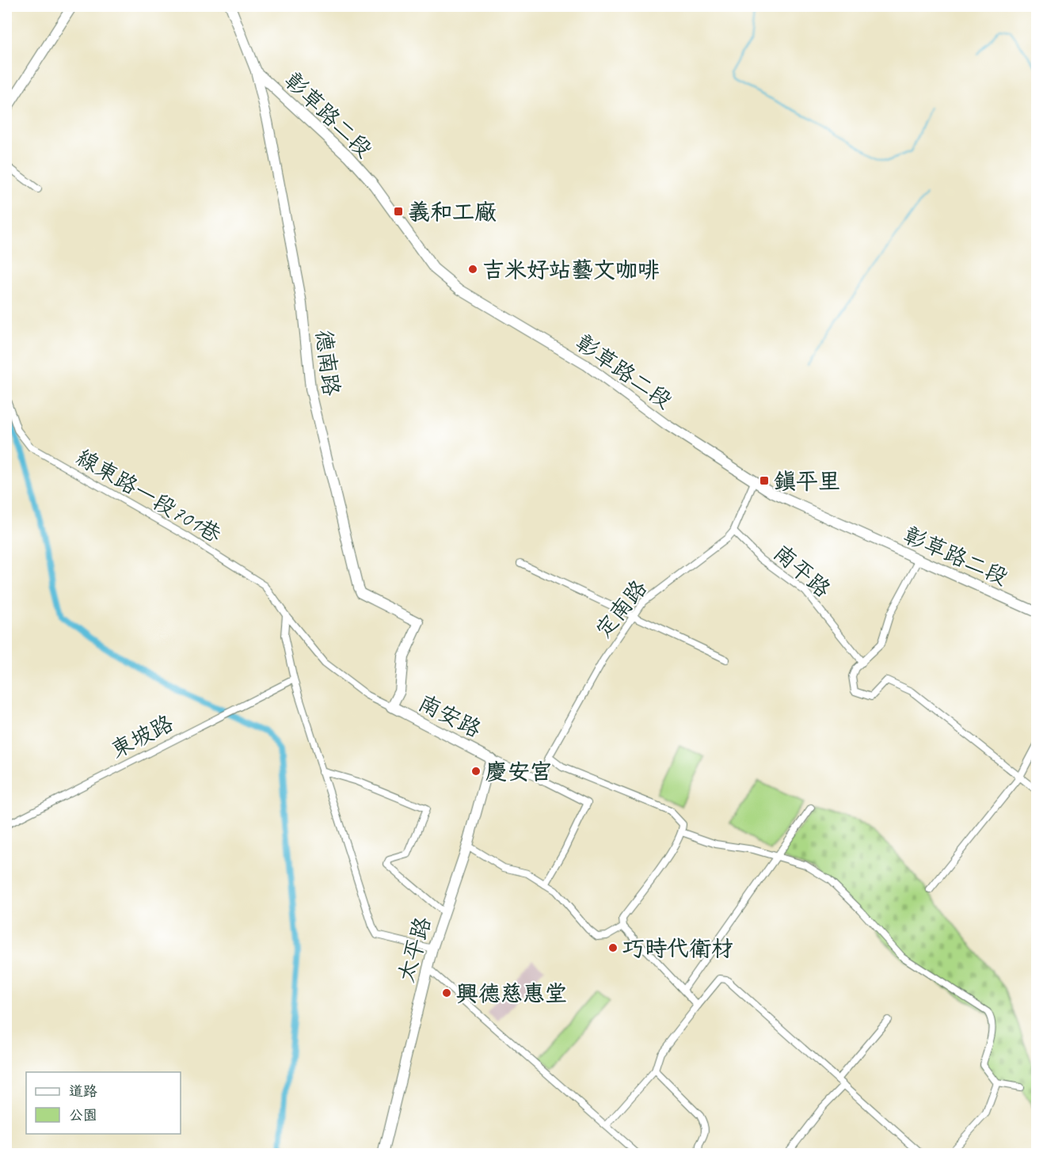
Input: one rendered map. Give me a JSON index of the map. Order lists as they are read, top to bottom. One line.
{"streets":{"street":["彰草路二段","德南路","線東路一段701巷","南平路","定南路","南安路","東坡路","太平路"]},"crossings":[["彰草路二段","德南路"],["彰草路二段","定南路"],["德南路","線東路一段701巷"],["德南路","南安路"],["線東路一段701巷","南安路"],["南平路","定南路"],["南安路","太平路"]],"places":{"transit":["義和工廠","鎮平里"],"other":["吉米好站藝文咖啡","慶安宮","巧時代衛材","興德慈惠堂"]},"legend":["道路","公園"]}
